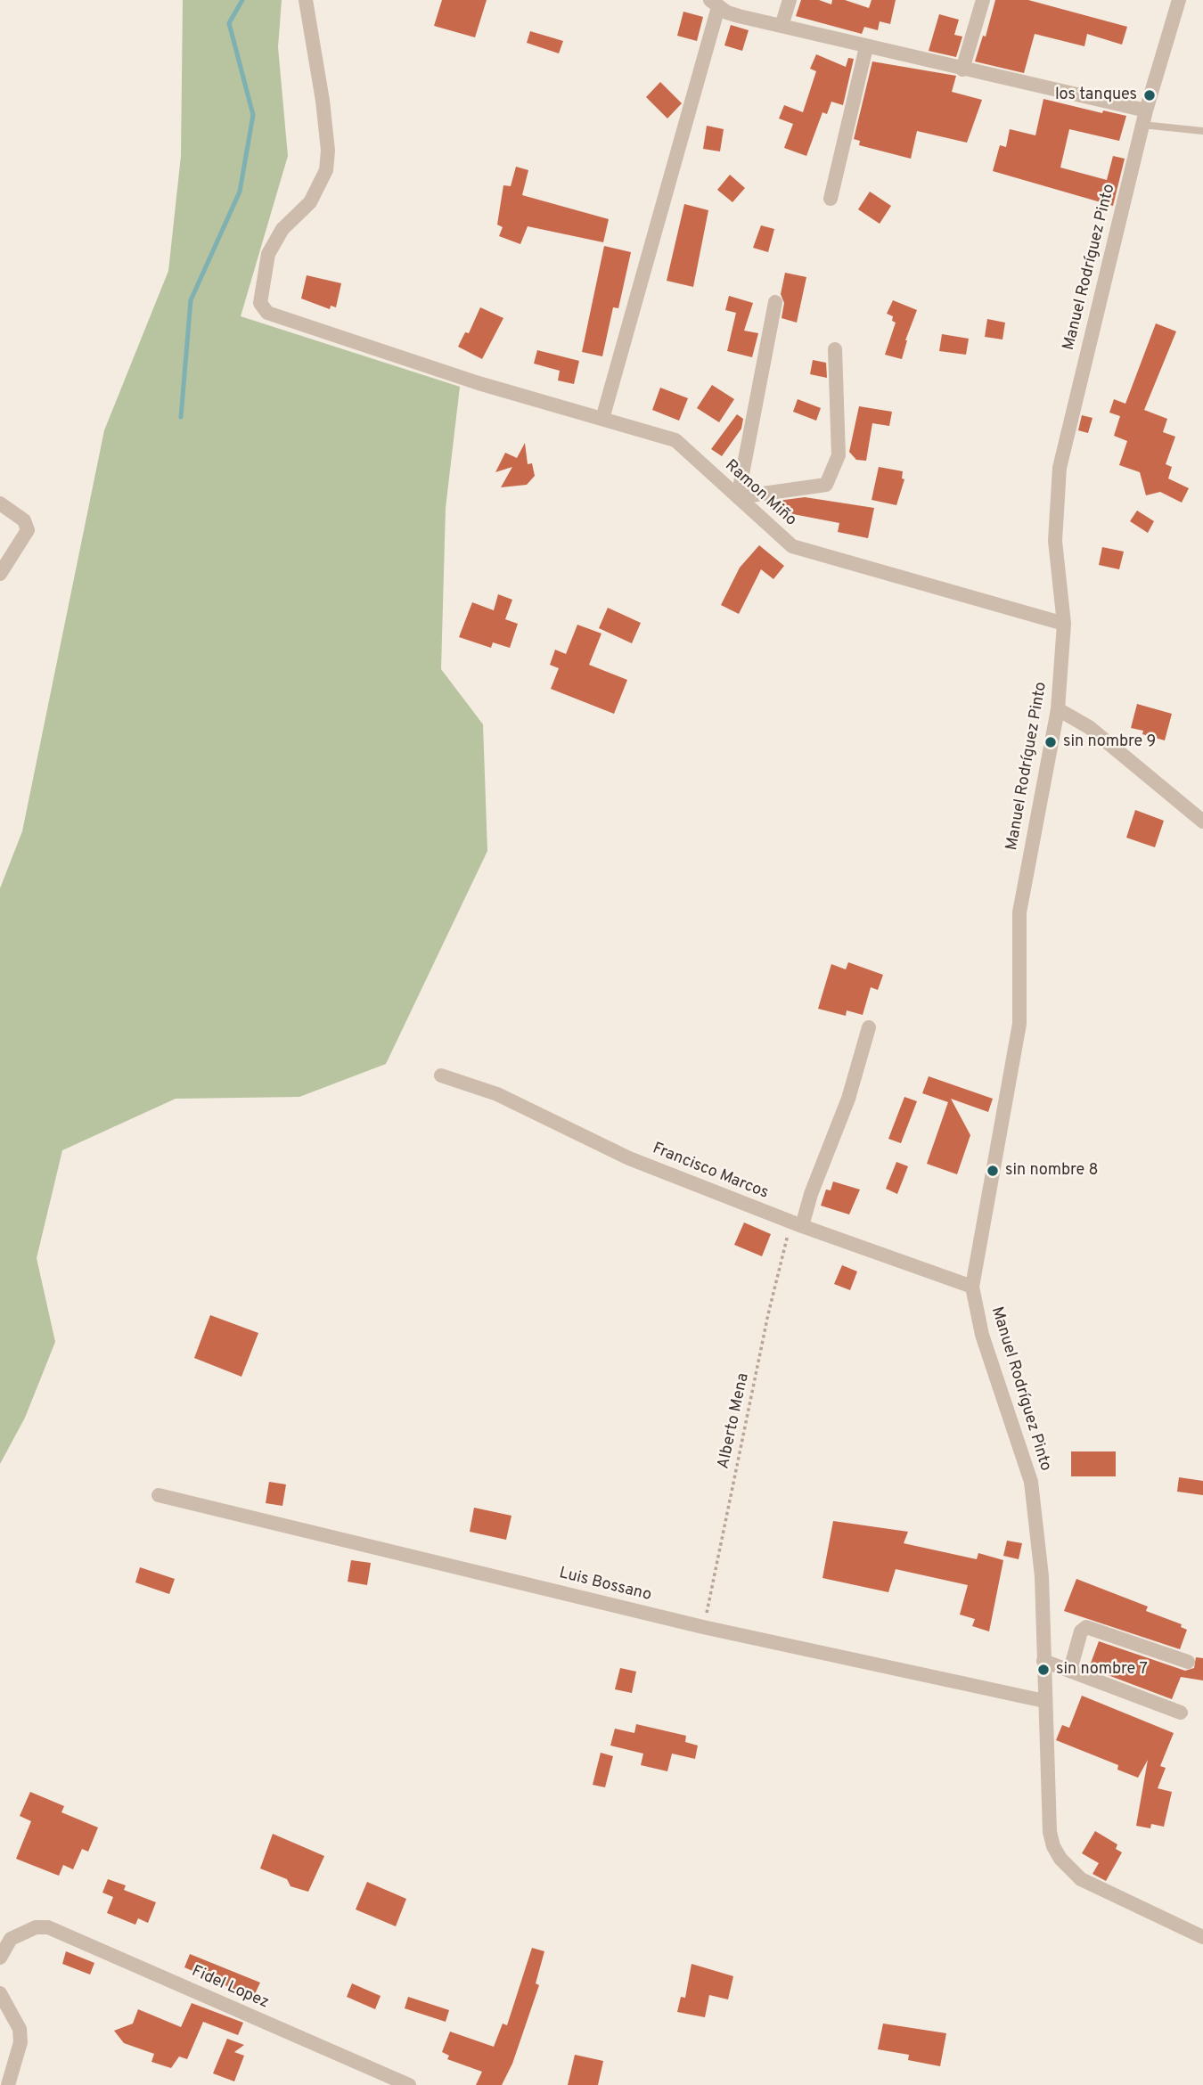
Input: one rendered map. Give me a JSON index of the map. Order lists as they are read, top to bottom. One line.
{"streets":{"street":["Manuel Rodríguez Pinto","Ramon Miño","Francisco Marcos","Luis Bossano","Fidel Lopez"],"path":["Alberto Mena"]},"crossings":[["Manuel Rodríguez Pinto","Ramon Miño"],["Manuel Rodríguez Pinto","Francisco Marcos"],["Manuel Rodríguez Pinto","Luis Bossano"],["Francisco Marcos","Alberto Mena"],["Alberto Mena","Luis Bossano"]],"places":["los tanques","sin nombre 9","sin nombre 8","sin nombre 7"]}
